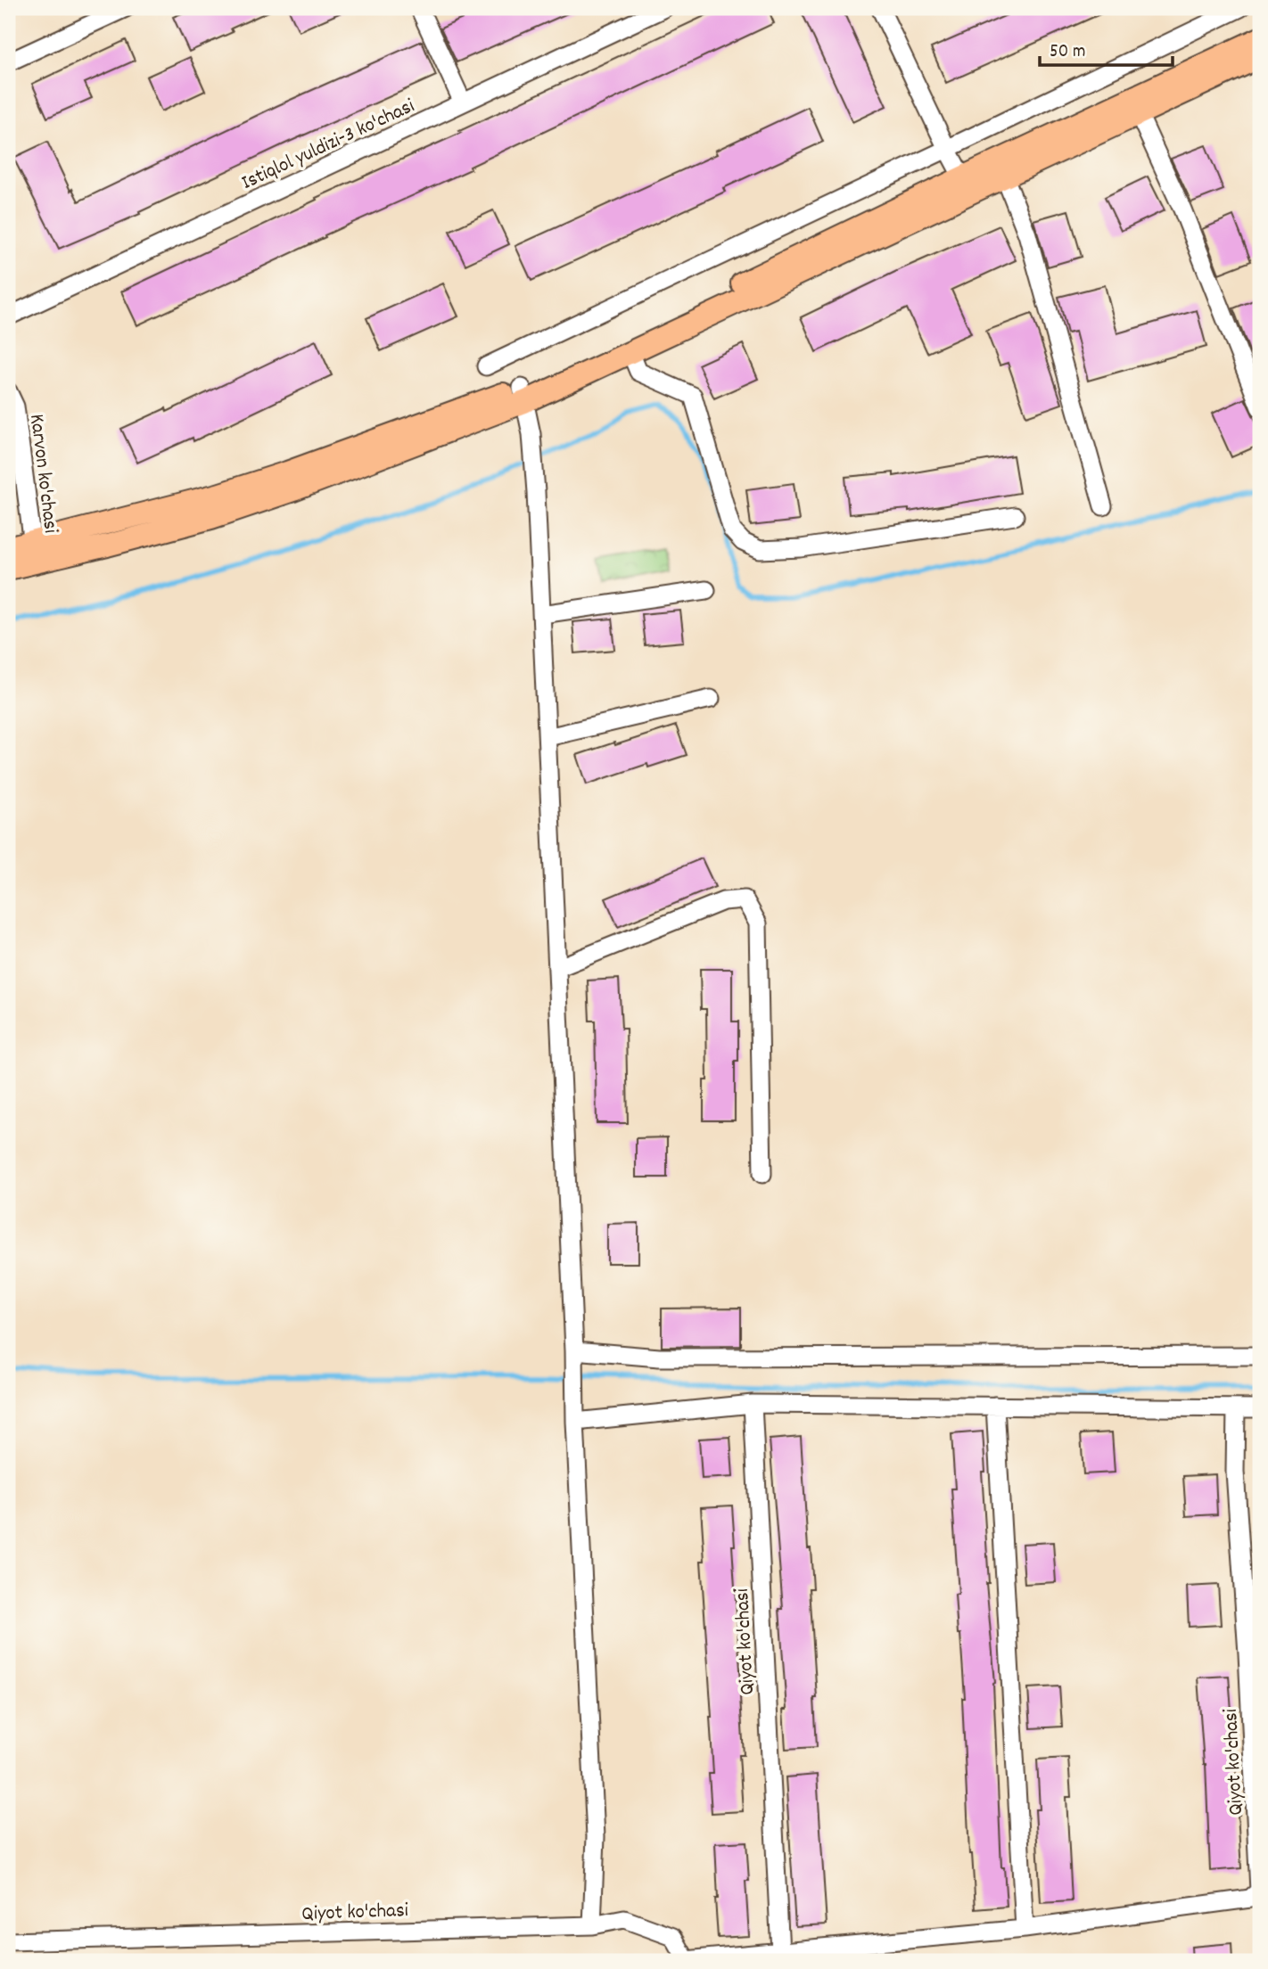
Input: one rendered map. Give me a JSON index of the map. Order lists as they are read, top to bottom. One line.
{"streets":{"street":["Istiqlol yuldizi-3 ko'chasi","Karvon ko'chasi","Qiyot ko'chasi"]},"scale_bar":"50 m"}
